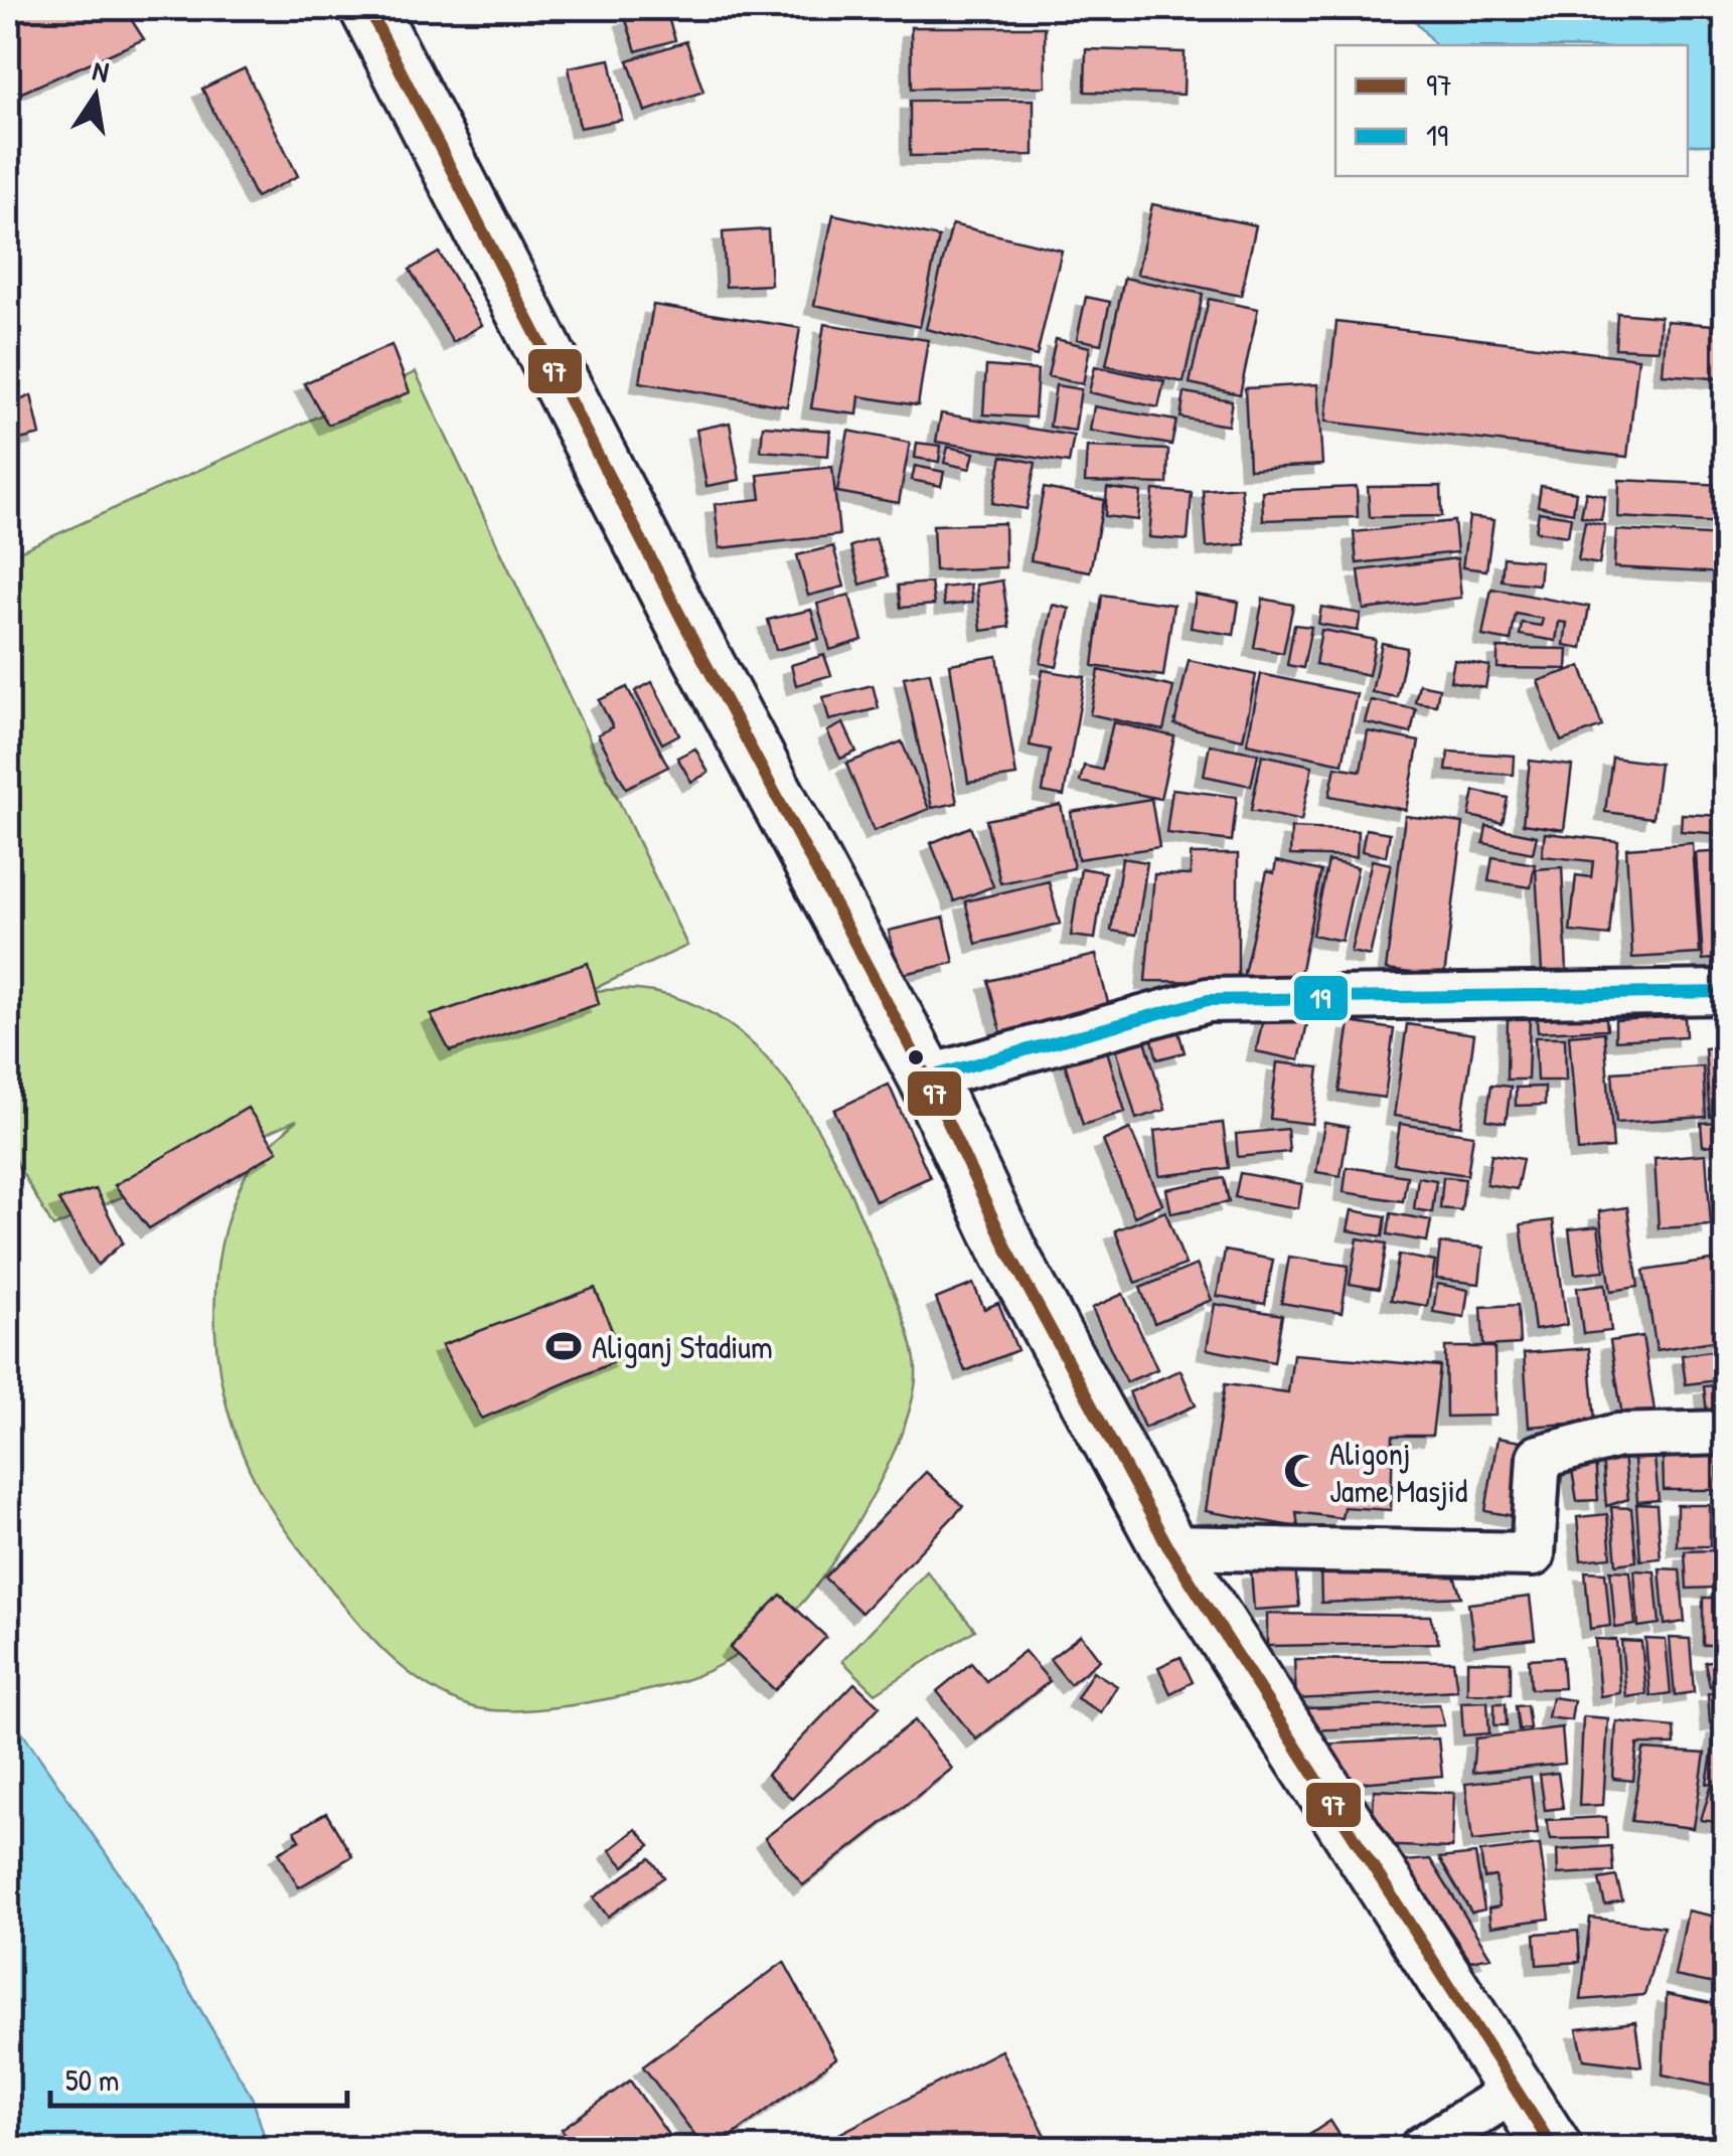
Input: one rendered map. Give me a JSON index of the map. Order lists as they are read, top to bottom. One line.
{"places":{"sports":["Aliganj Stadium"],"mosque":["Aligonj Jame Masjid"]},"lines":["transit line 97","transit line 19"],"legend":["97","19"],"scale_bar":"50 m","north":"top"}
